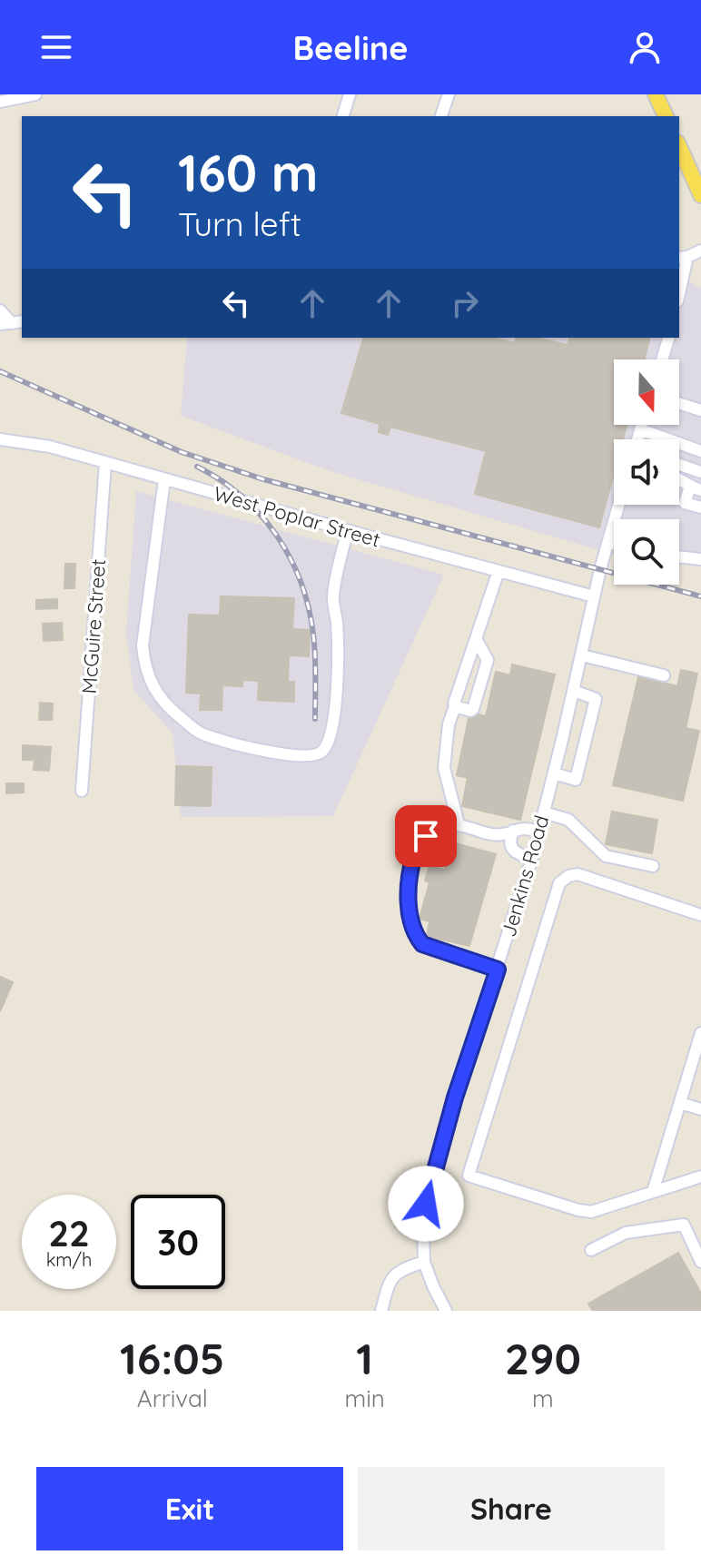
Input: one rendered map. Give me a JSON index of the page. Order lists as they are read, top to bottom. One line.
{"streets":{"street":["West Poplar Street","McGuire Street","Jenkins Road"]},"crossings":[["West Poplar Street","McGuire Street"],["West Poplar Street","Jenkins Road"]],"north":"bottom","page":{"header":"Beeline","turn":["160 m","Turn left"],"speed":"22 km/h","limit":"30","eta":["16:05","Arrival","1","min","290","m"],"buttons":["Exit","Share"]}}
